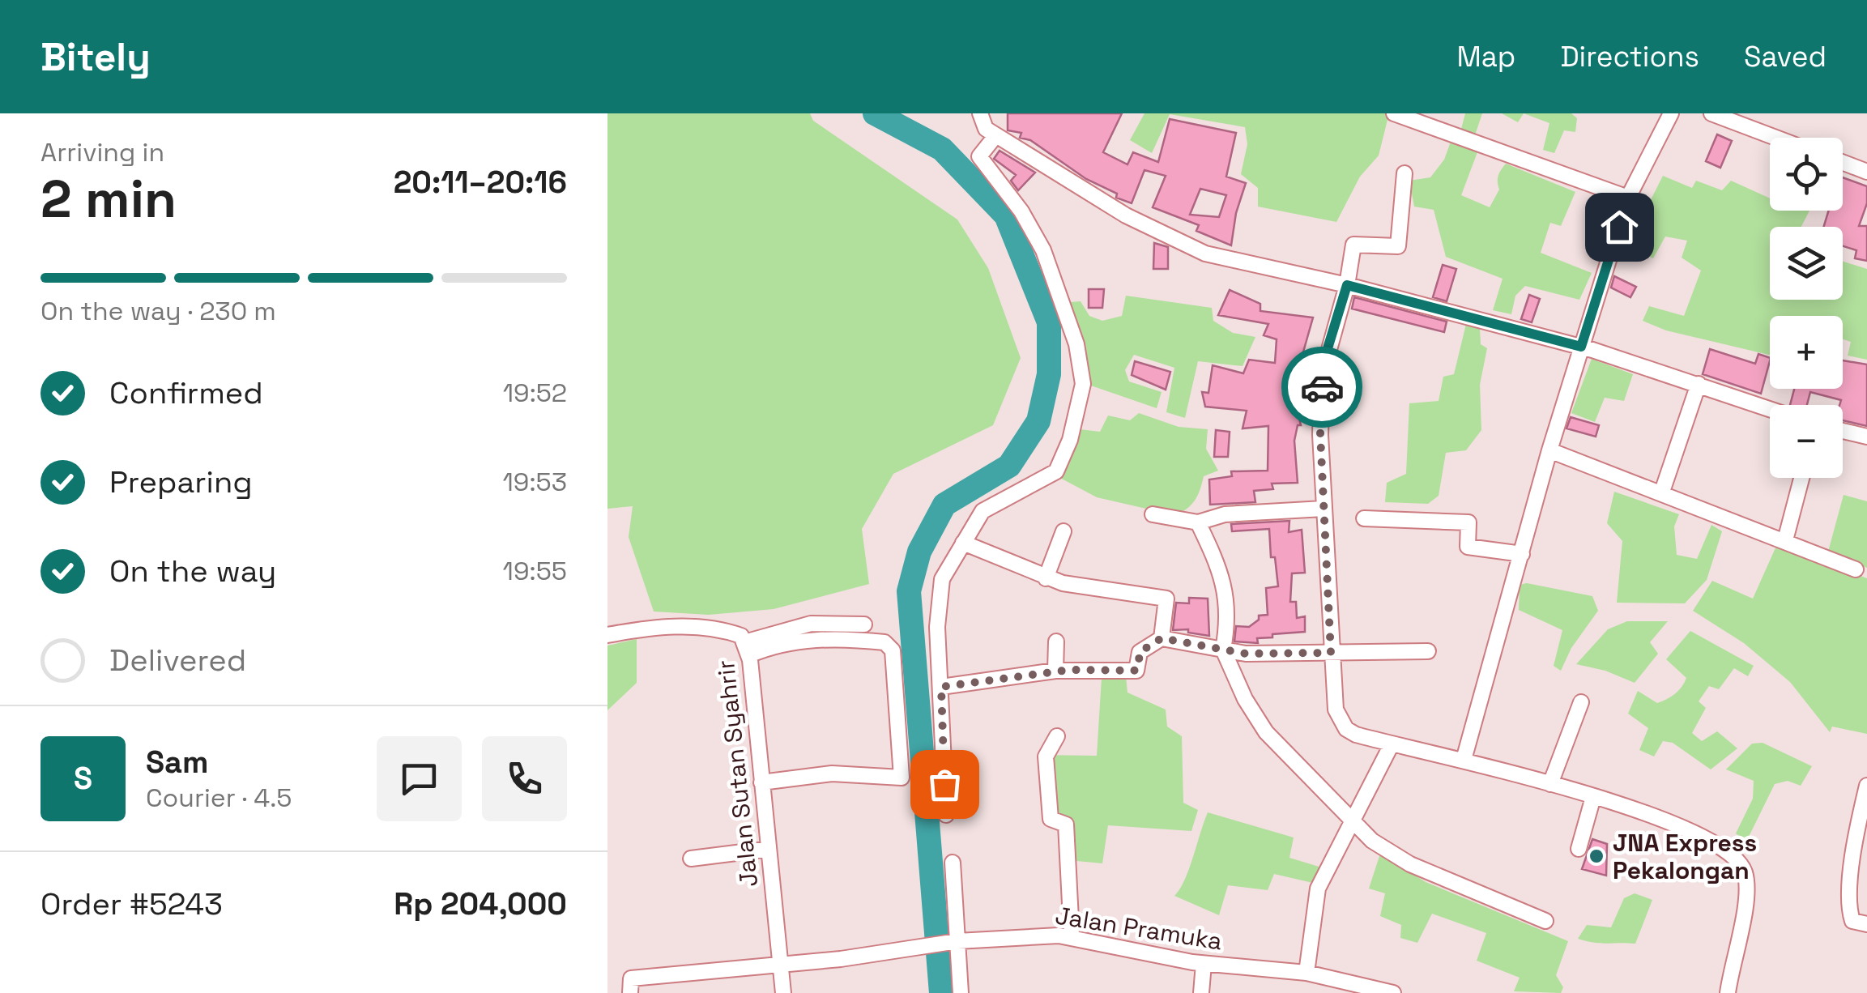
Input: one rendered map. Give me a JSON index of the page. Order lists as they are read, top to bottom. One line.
{"streets":{"street":["Jalan Sutan Syahrir","Jalan Pramuka"]},"crossings":[["Jalan Sutan Syahrir","Jalan Pramuka"]],"places":["JNA Express Pekalongan"],"page":{"header":"Bitely","nav":["Map","Directions","Saved"],"heading":["2 min","Arriving in","20:11–20:16"],"panel":["Sam","Courier · 4.5","Order #5243","Rp 204,000"],"map_buttons":["+","−"],"bar":"On the way · 230 m","list":[["Confirmed","19:52"],["Preparing","19:53"],["On the way","19:55"],"Delivered"],"round":"S"}}
